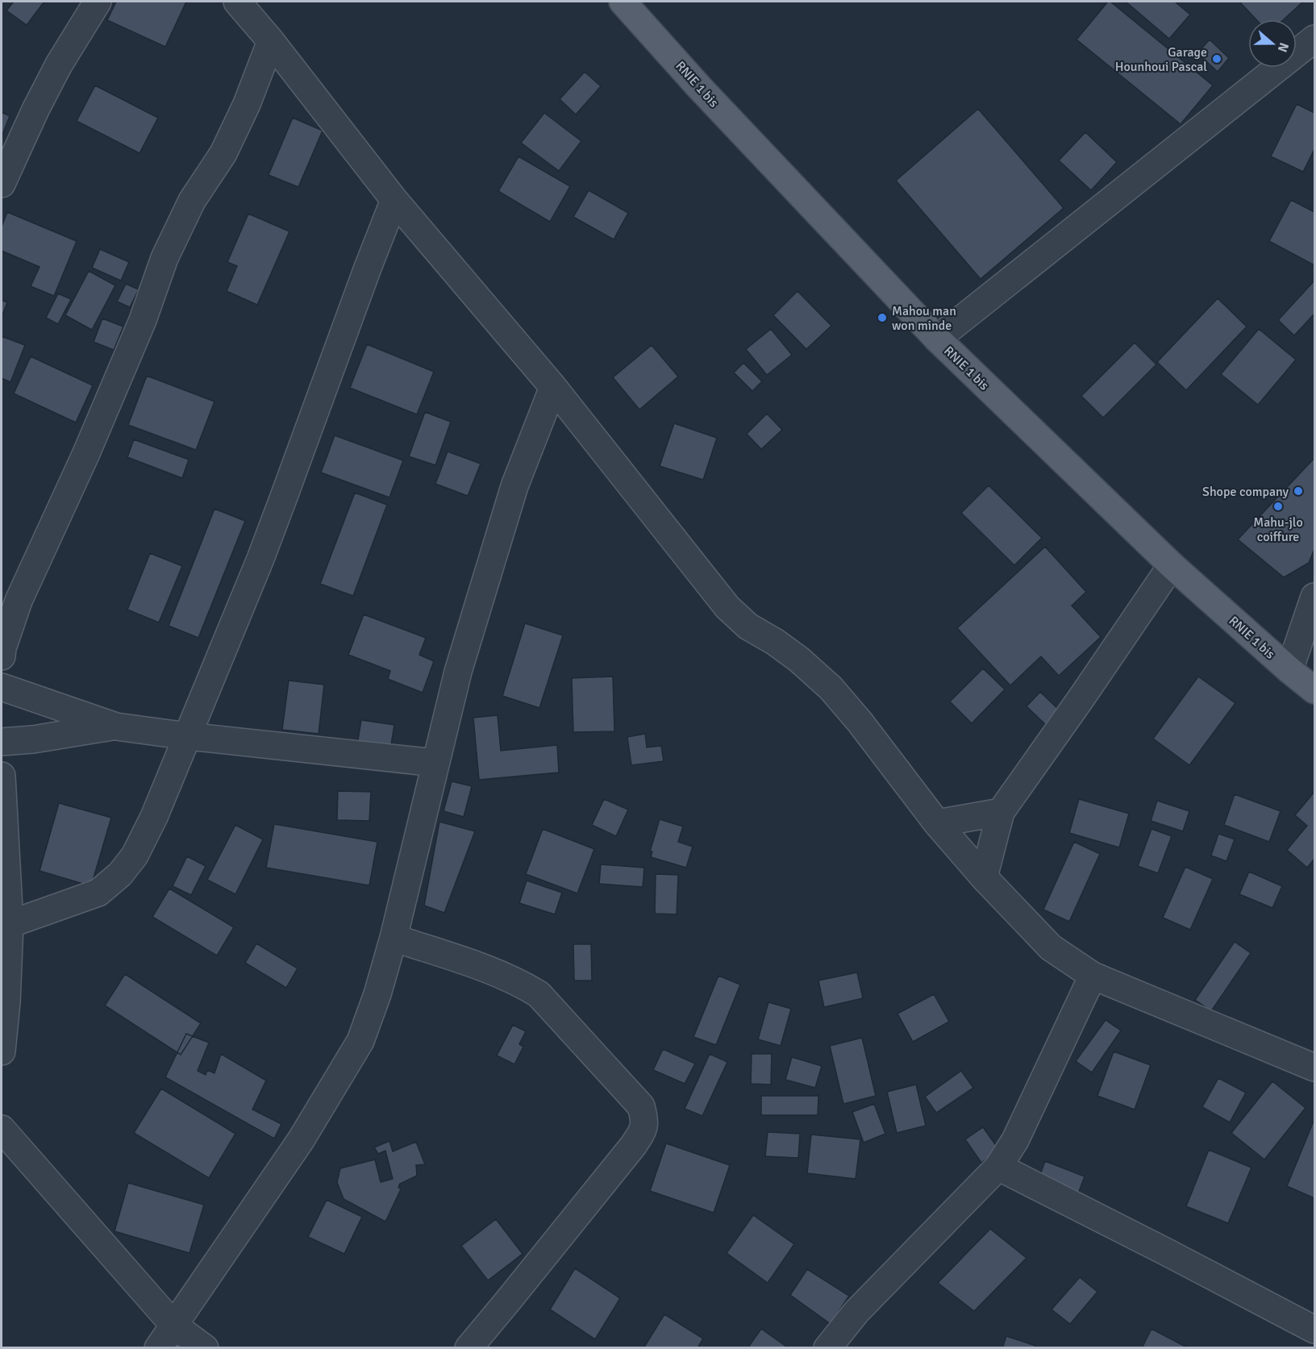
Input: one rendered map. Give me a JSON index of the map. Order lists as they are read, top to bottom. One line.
{"streets":{"main road":["RNIE 1 bis"]},"places":["Garage Hounhoui Pascal","Mahou man won minde","Shope company","Mahu-jlo coiffure"],"north":"right"}
